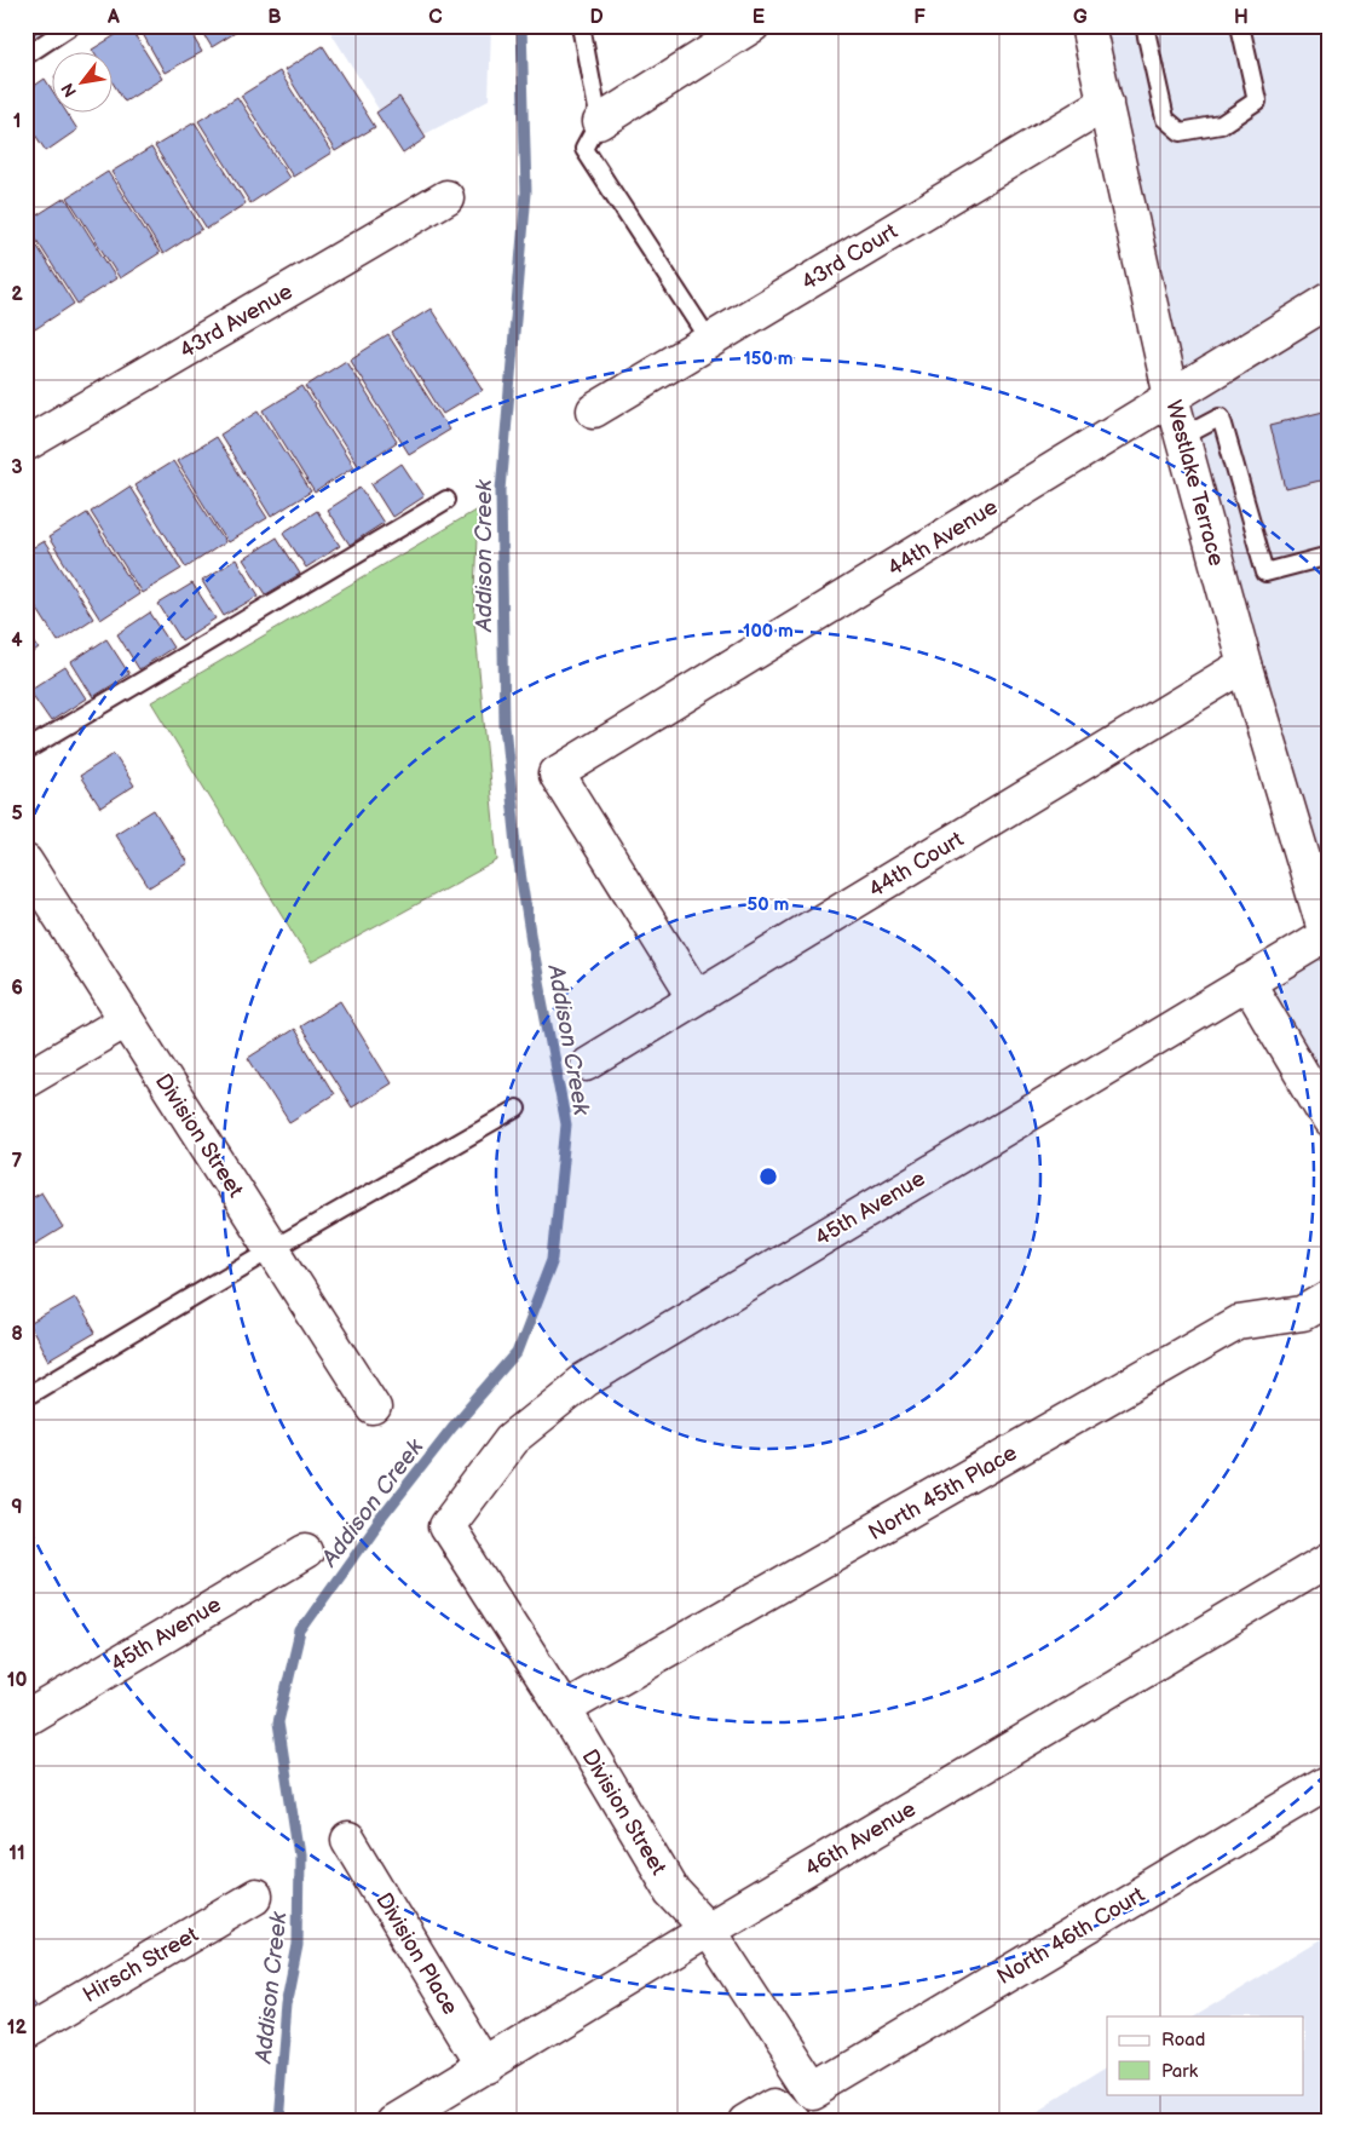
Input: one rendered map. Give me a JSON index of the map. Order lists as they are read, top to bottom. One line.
{"streets":{"street":["43rd Court","43rd Avenue","Westlake Terrace","44th Avenue","44th Court","Division Street","45th Avenue","North 45th Place","46th Avenue","North 46th Court","Division Place","Hirsch Street"]},"crossings":[["43rd Court","Westlake Terrace"],["Westlake Terrace","44th Avenue"],["Westlake Terrace","44th Court"],["Westlake Terrace","45th Avenue"],["44th Avenue","44th Court"],["Division Street","45th Avenue"],["Division Street","North 45th Place"],["Division Street","46th Avenue"],["Division Street","North 46th Court"],["46th Avenue","Division Place"]],"water":["Addison Creek"],"legend":["Road","Park"],"north":"bottom left","grid":{"columns":["A","B","C","D","E","F","G","H"],"rows":["1","2","3","4","5","6","7","8","9","10","11","12"]},"rings":["150 m","100 m","50 m"]}
